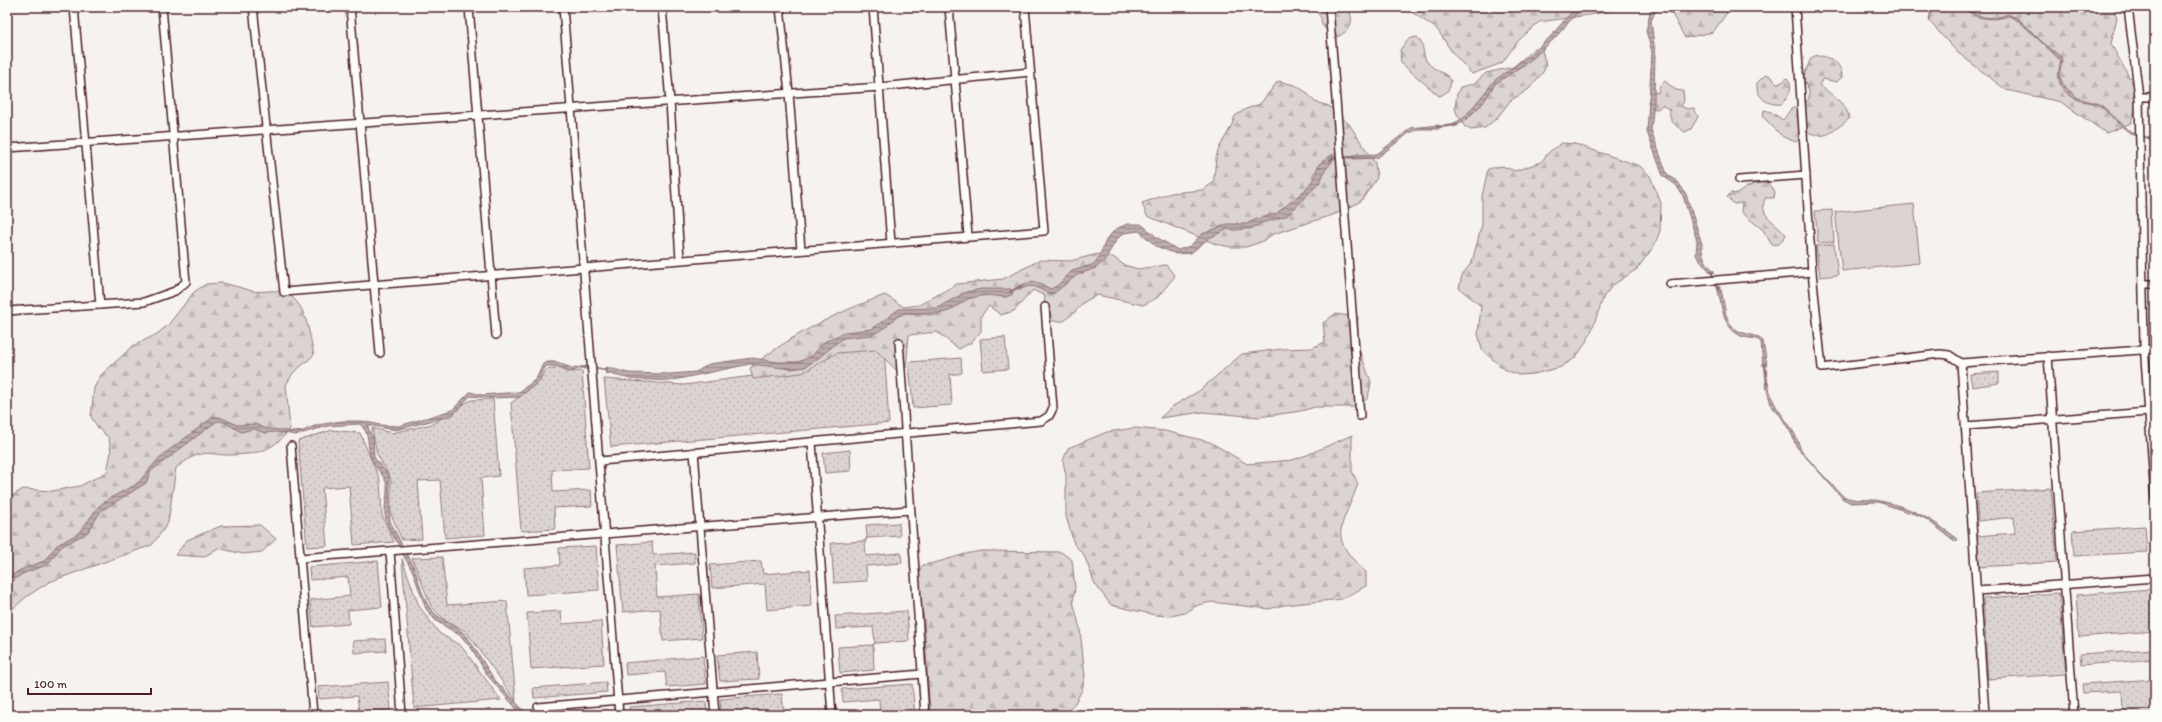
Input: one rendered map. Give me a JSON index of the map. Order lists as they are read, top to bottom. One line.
{"scale_bar":"100 m"}
